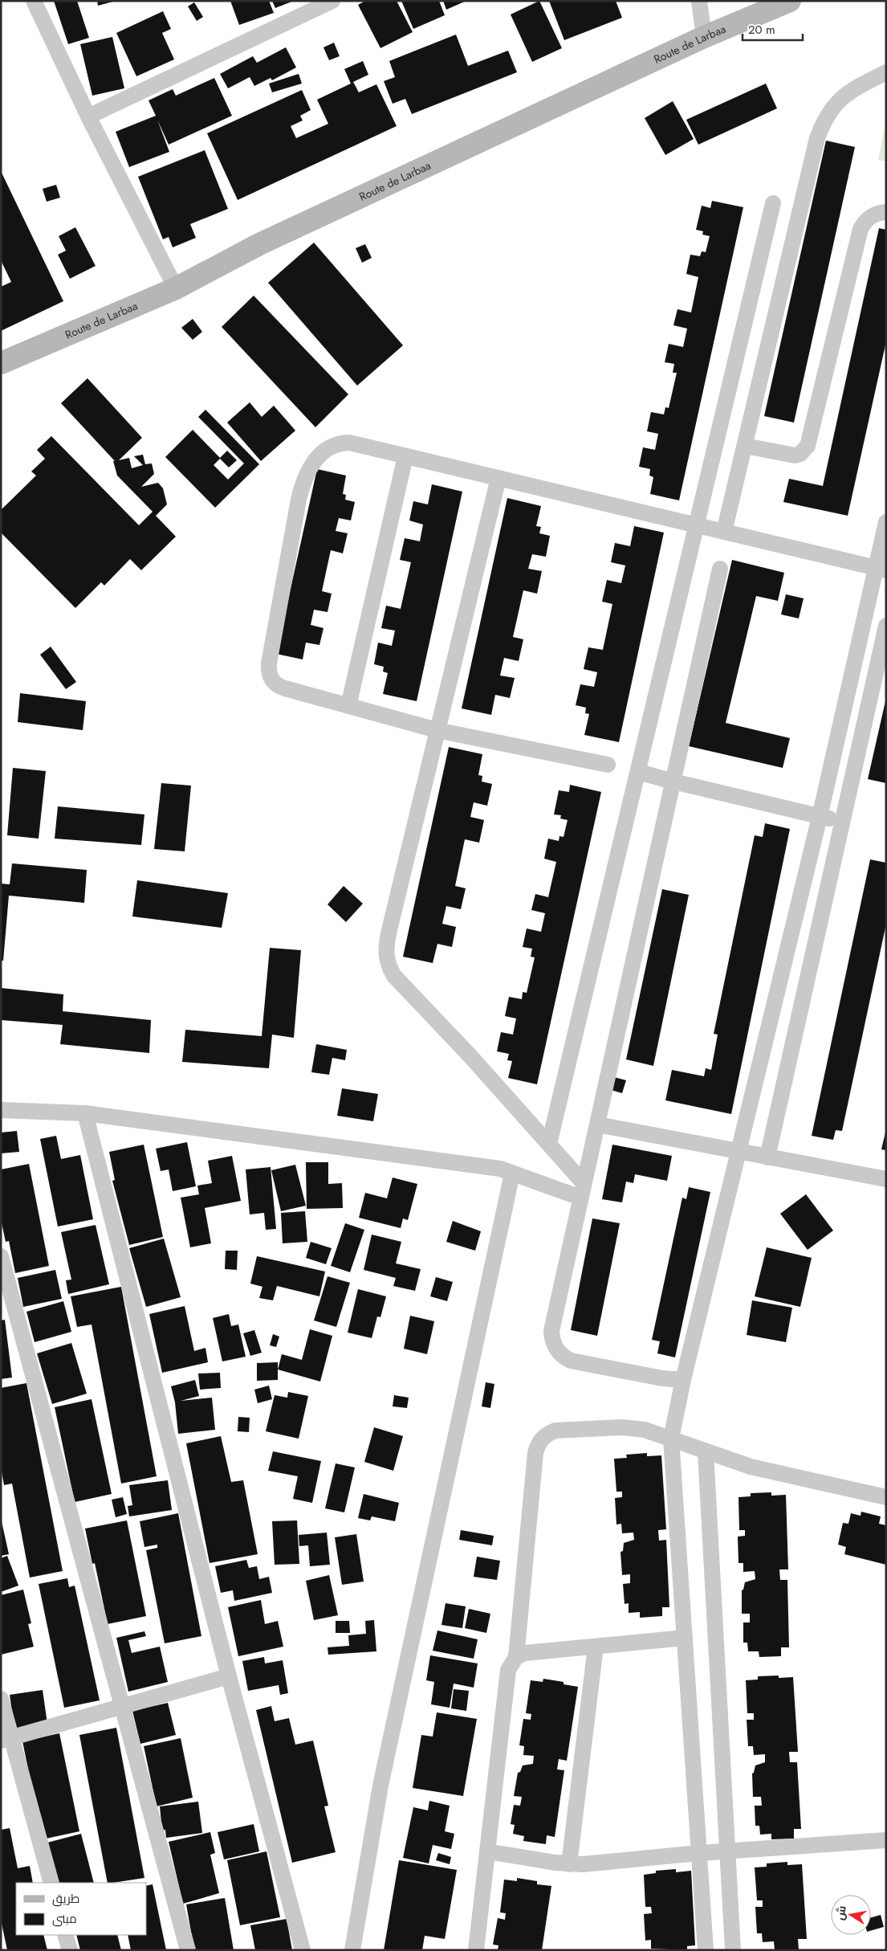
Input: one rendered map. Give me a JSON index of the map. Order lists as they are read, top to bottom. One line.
{"streets":{"main road":["Route de Larbaa"]},"legend":["طريق","مبنى"],"scale_bar":"20 m","north":"left"}
